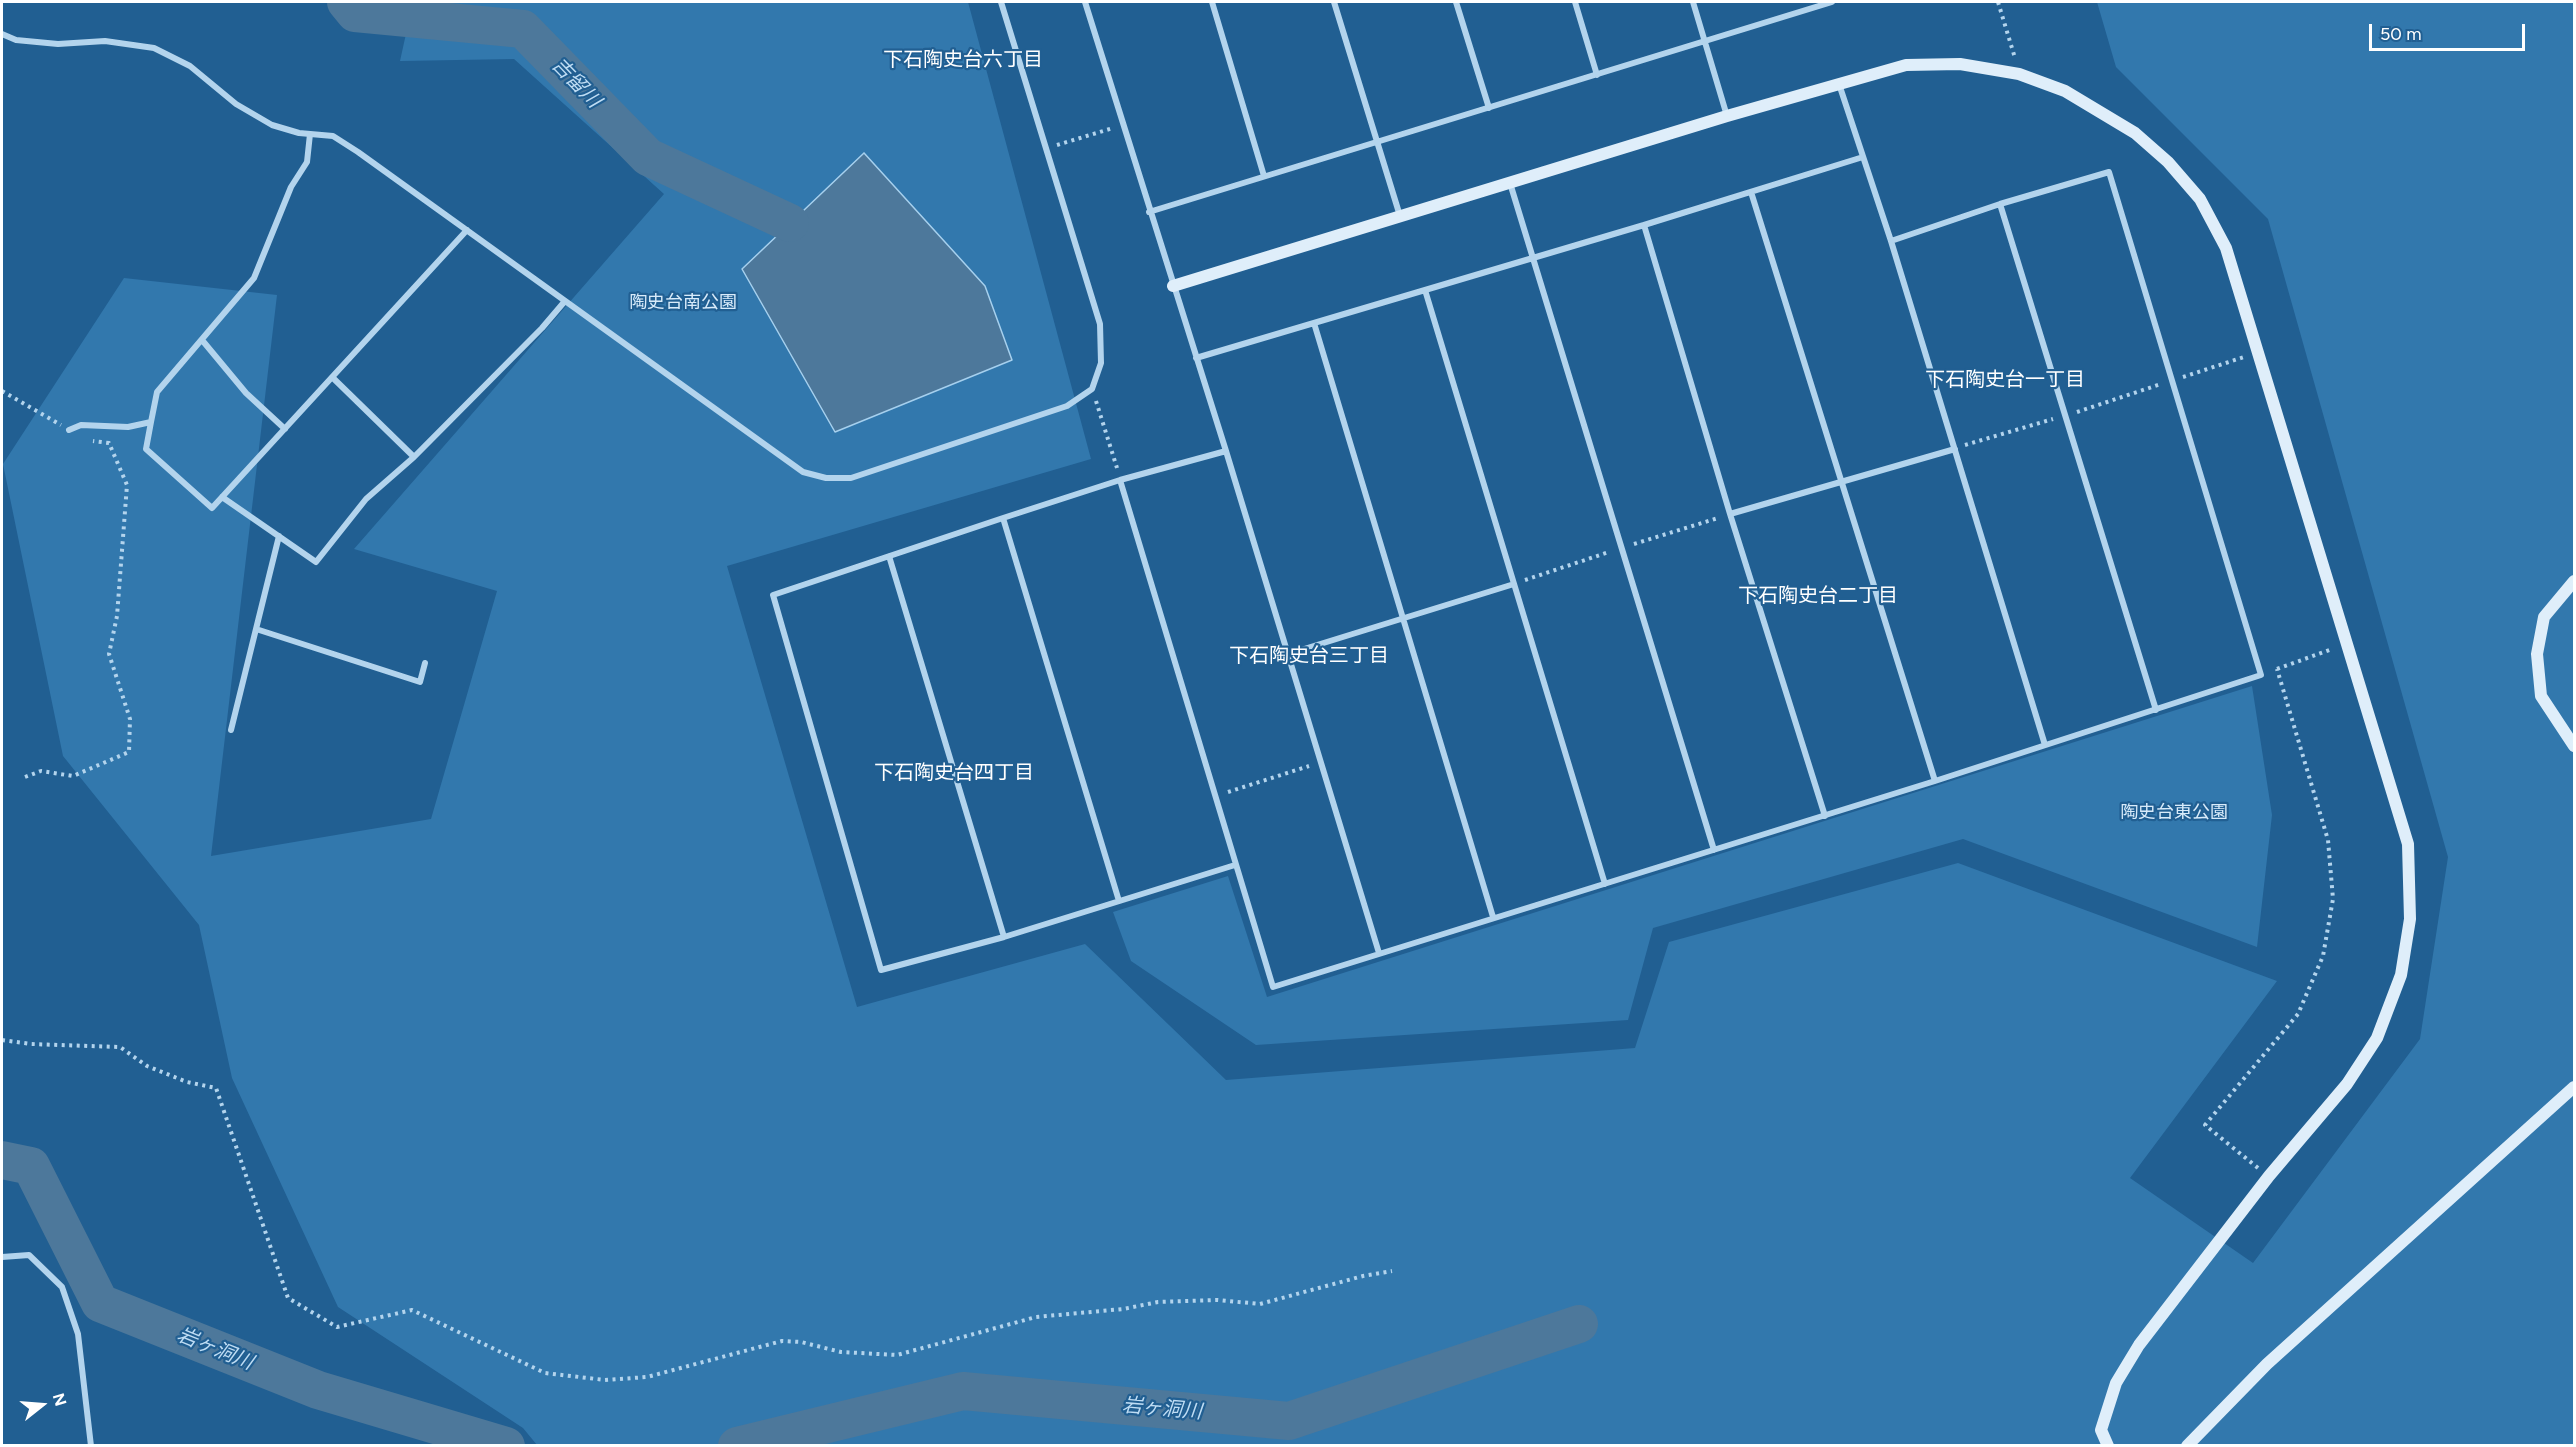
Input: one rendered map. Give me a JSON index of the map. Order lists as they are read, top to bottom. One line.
{"districts":["下石陶史台六丁目","下石陶史台一丁目","下石陶史台二丁目","下石陶史台三丁目","下石陶史台四丁目"],"water":["吉留川","岩ヶ洞川"],"parks":["陶史台南公園","陶史台東公園"],"scale_bar":"50 m","north":"right"}
